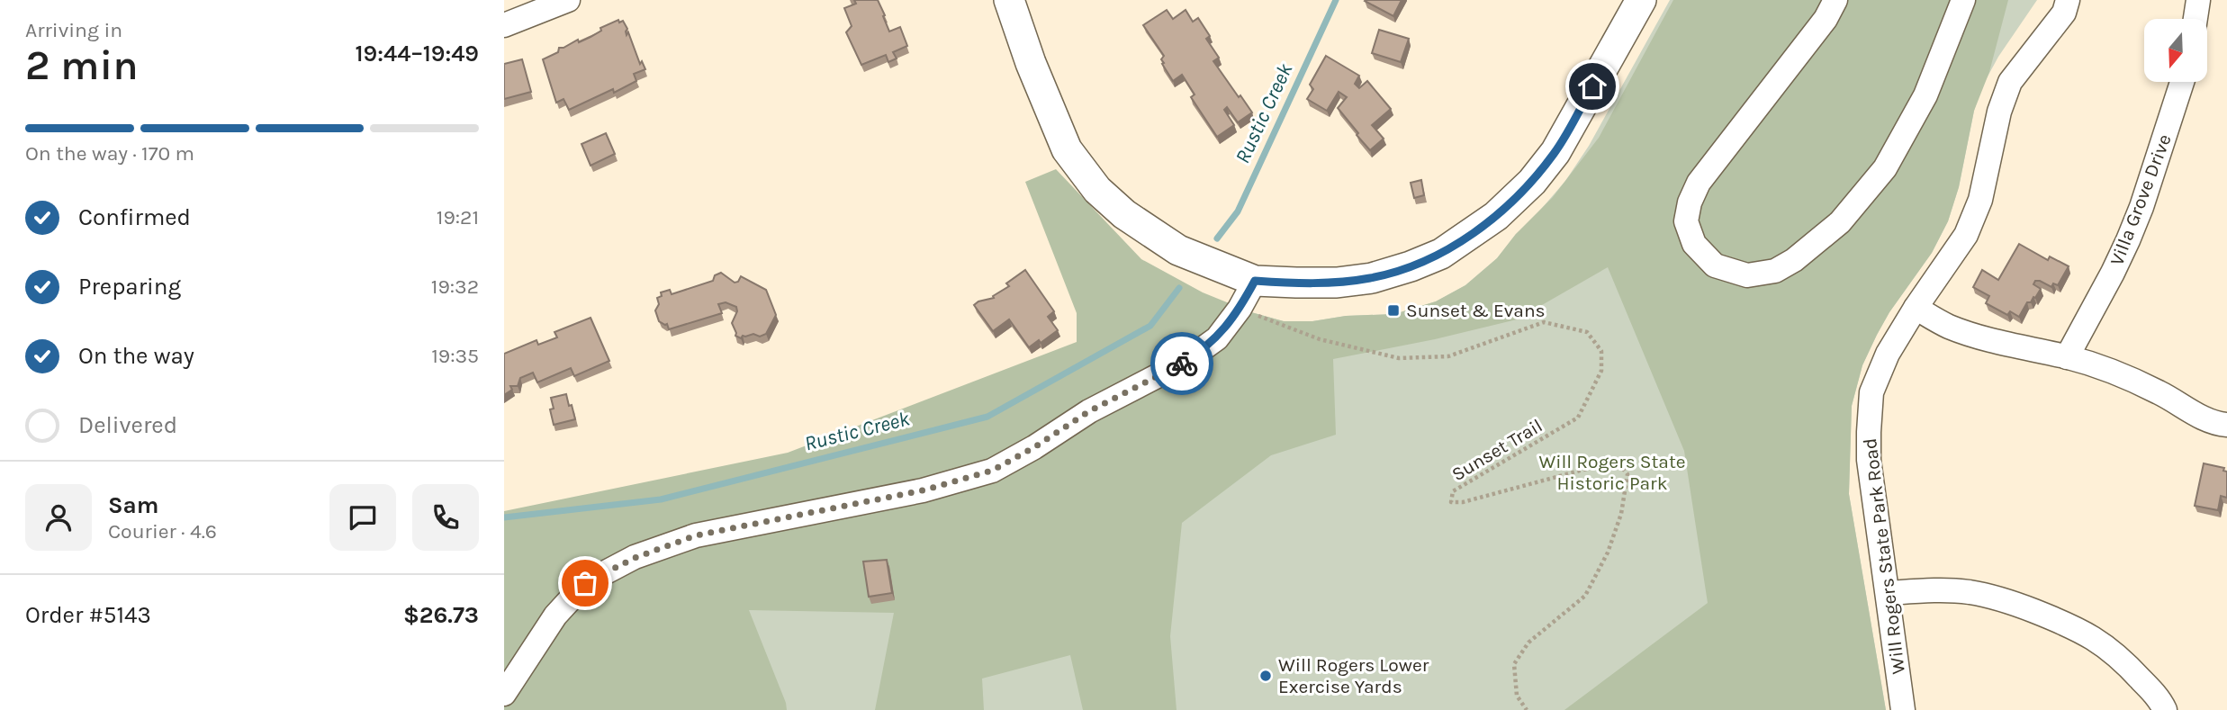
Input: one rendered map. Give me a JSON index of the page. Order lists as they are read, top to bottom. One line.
{"streets":{"street":["Villa Grove Drive","Will Rogers State Park Road"],"path":["Sunset Trail"]},"water":["Rustic Creek"],"parks":["Will Rogers State Historic Park"],"places":{"transit":["Sunset & Evans"],"other":["Will Rogers Lower Exercise Yards"]},"north":"bottom","page":{"heading":["2 min","Arriving in","19:44–19:49"],"panel":["Sam","Courier · 4.6","Order #5143","$26.73"],"bar":"On the way · 170 m","list":[["Confirmed","19:21"],["Preparing","19:32"],["On the way","19:35"],"Delivered"]}}
